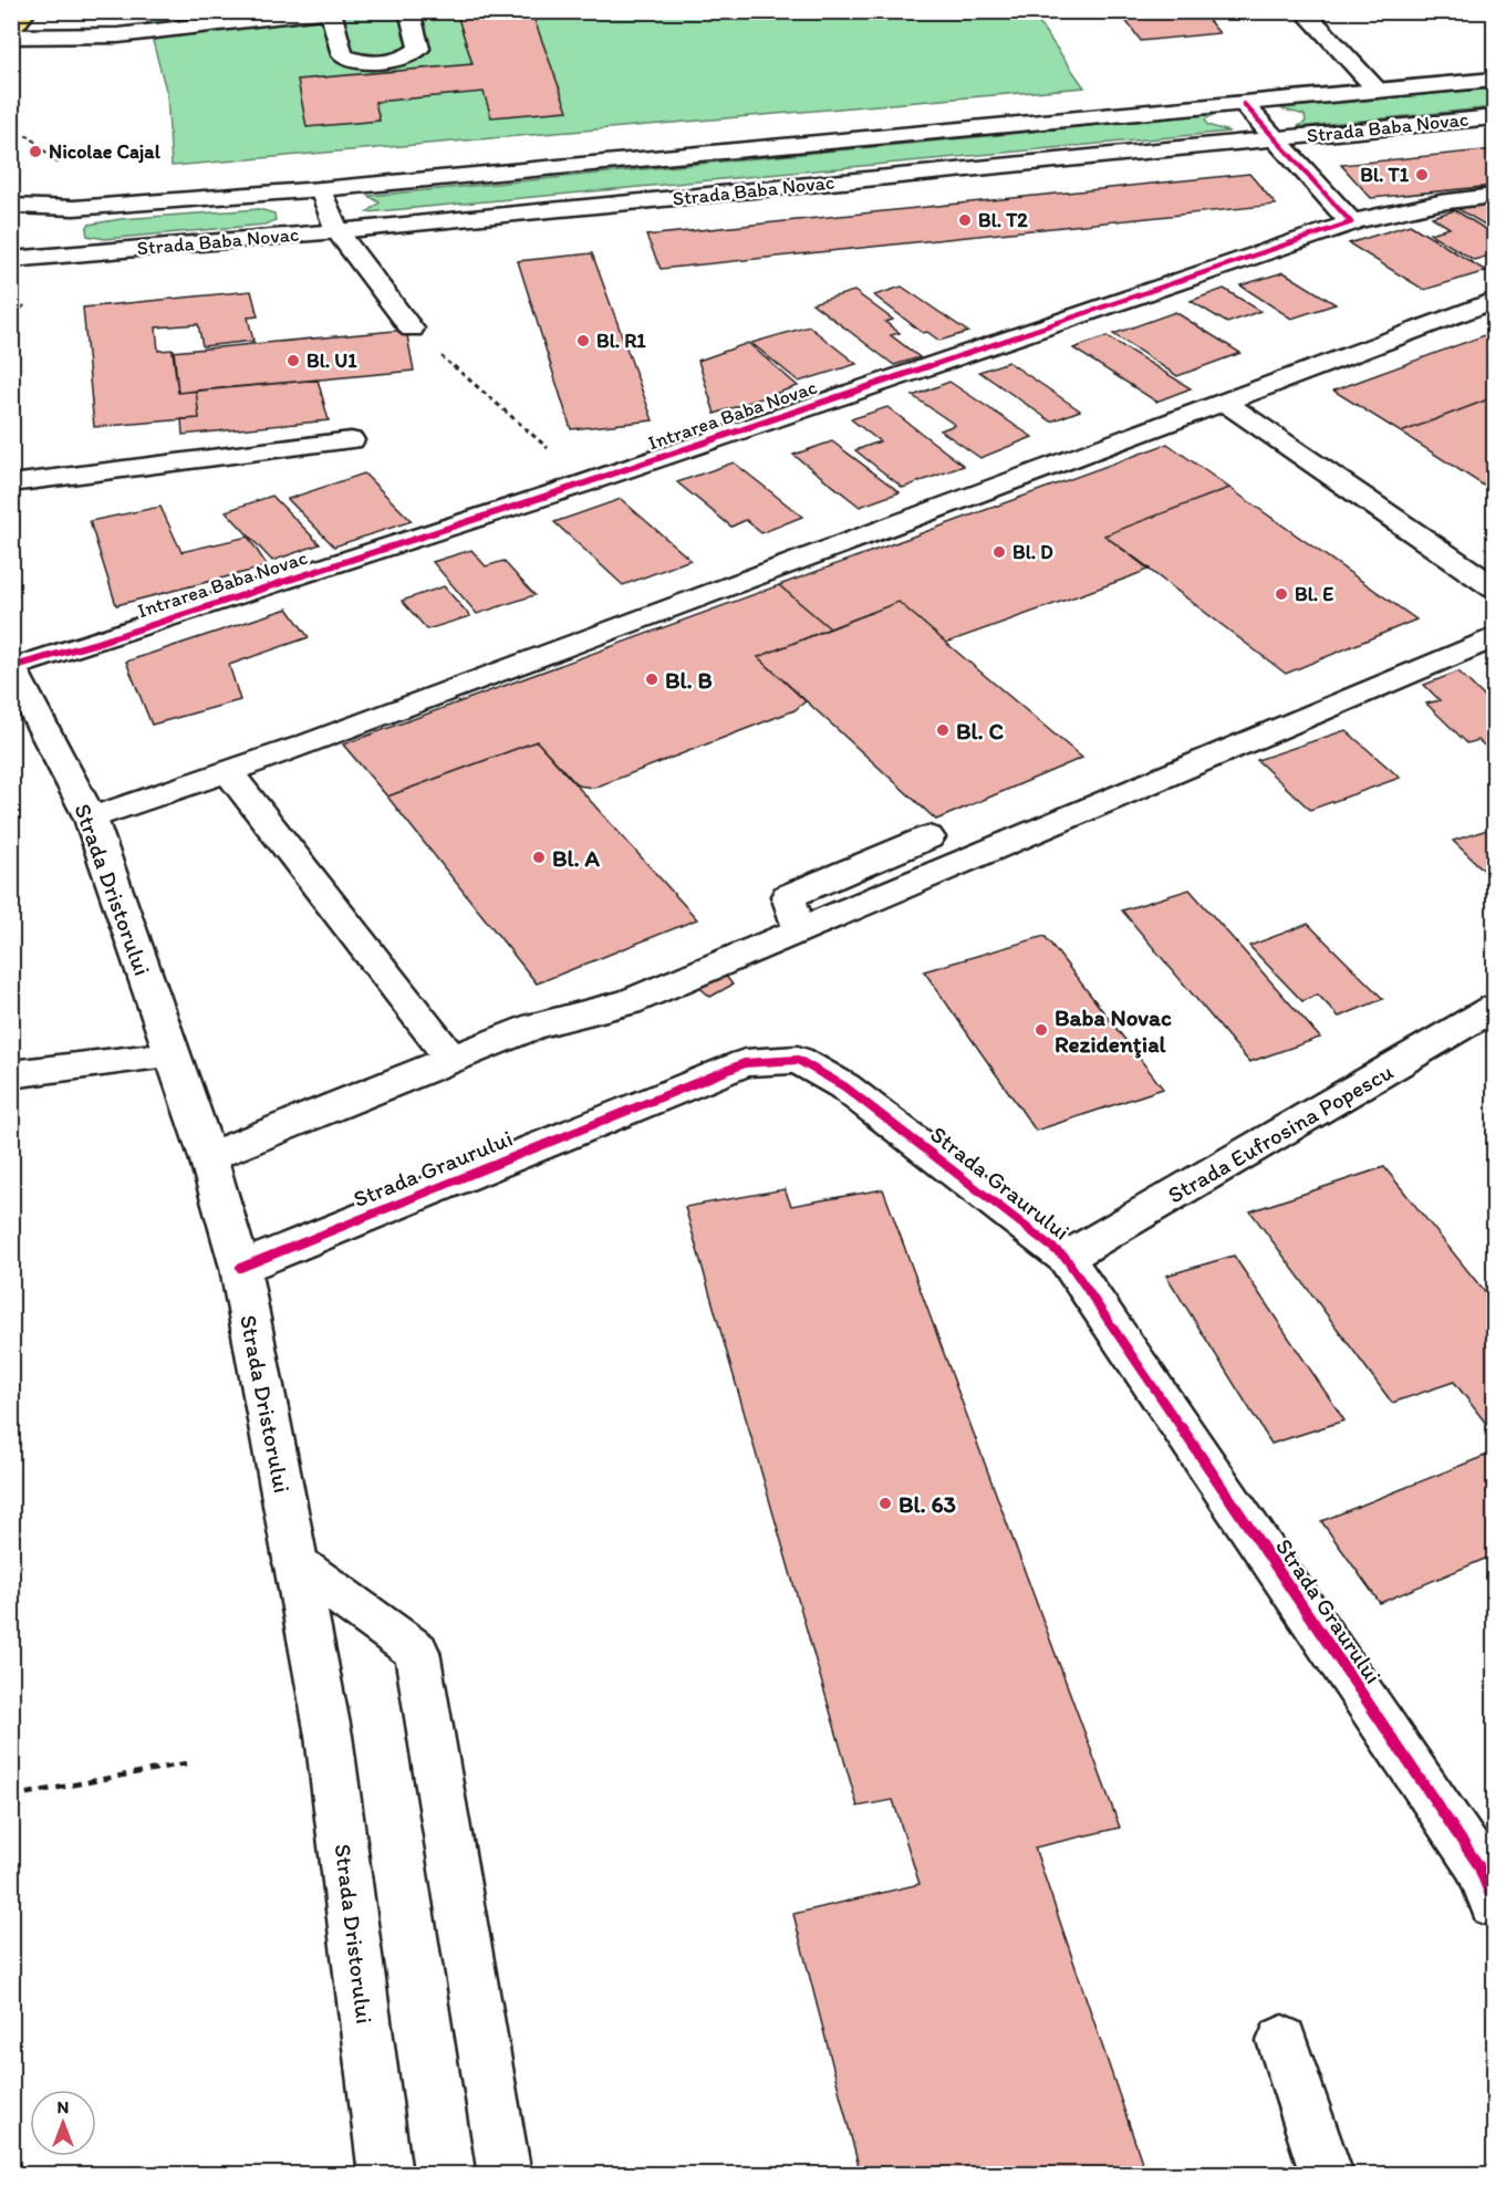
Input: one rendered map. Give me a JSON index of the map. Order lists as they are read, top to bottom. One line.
{"streets":{"street":["Strada Baba Novac","Intrarea Baba Novac","Strada Dristorului","Strada Eufrosina Popescu","Strada Graurului"]},"crossings":[["Intrarea Baba Novac","Strada Dristorului"],["Strada Dristorului","Strada Graurului"],["Strada Eufrosina Popescu","Strada Graurului"]],"places":["Nicolae Cajal","Bl. T1","Bl. T2","Bl. R1","Bl. U1","Bl. D","Bl. E","Bl. B","Bl. C","Bl. A","Baba Novac Rezidenţial","Bl. 63"],"north":"top"}
